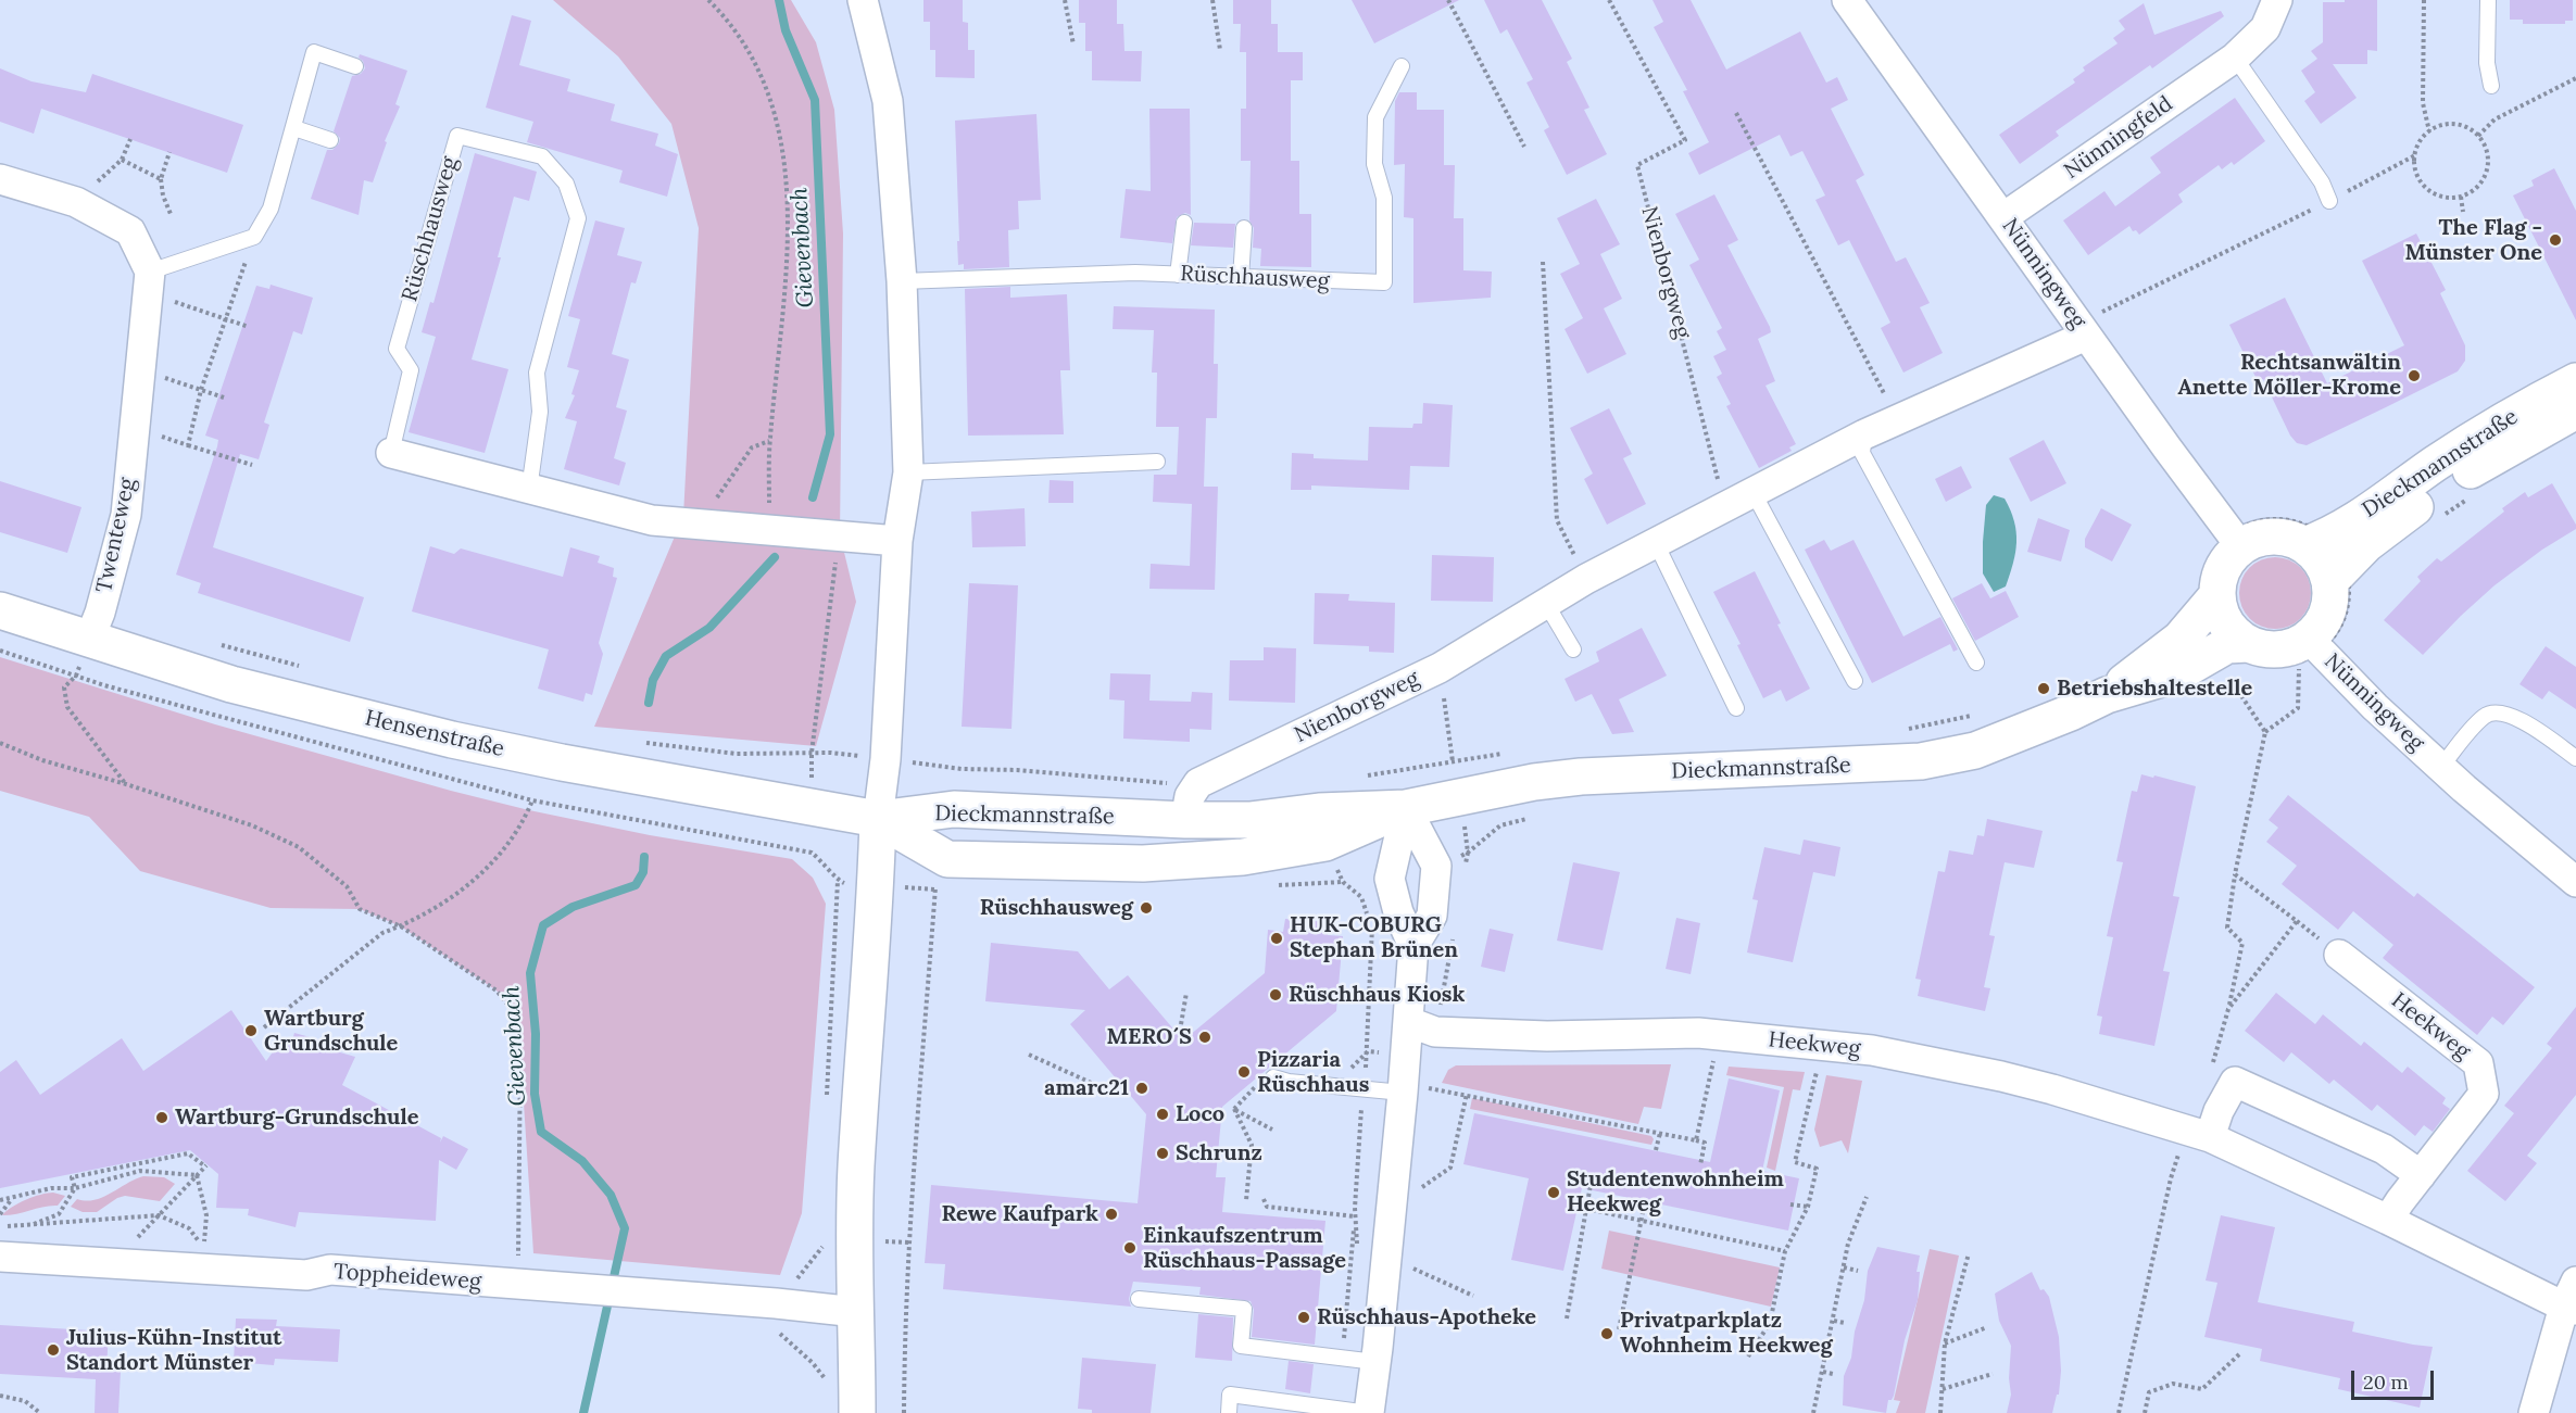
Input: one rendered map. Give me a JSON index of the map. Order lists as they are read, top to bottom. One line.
{"streets":{"street":["Nünningfeld","Rüschhausweg","Nienborgweg","Nünningweg","Dieckmannstraße","Twenteweg","Hensenstraße","Heekweg","Toppheideweg"]},"crossings":[["Nünningfeld","Nünningweg"],["Nienborgweg","Nünningweg"],["Nienborgweg","Dieckmannstraße"],["Nünningweg","Dieckmannstraße"],["Dieckmannstraße","Hensenstraße"],["Twenteweg","Hensenstraße"]],"water":["Gievenbach"],"places":["The Flag - Münster One","Rechtsanwältin Anette Möller-Krome","Betriebshaltestelle","Rüschhausweg","HUK-COBURG Stephan Brünen","Rüschhaus Kiosk","Wartburg Grundschule","MERO´S","Pizzaria Rüschhaus","amarc21","Loco","Wartburg-Grundschule","Schrunz","Studentenwohnheim Heekweg","Rewe Kaufpark","Einkaufszentrum Rüschhaus-Passage","Rüschhaus-Apotheke","Privatparkplatz Wohnheim Heekweg","Julius-Kühn-Institut Standort Münster"],"scale_bar":"20 m"}
